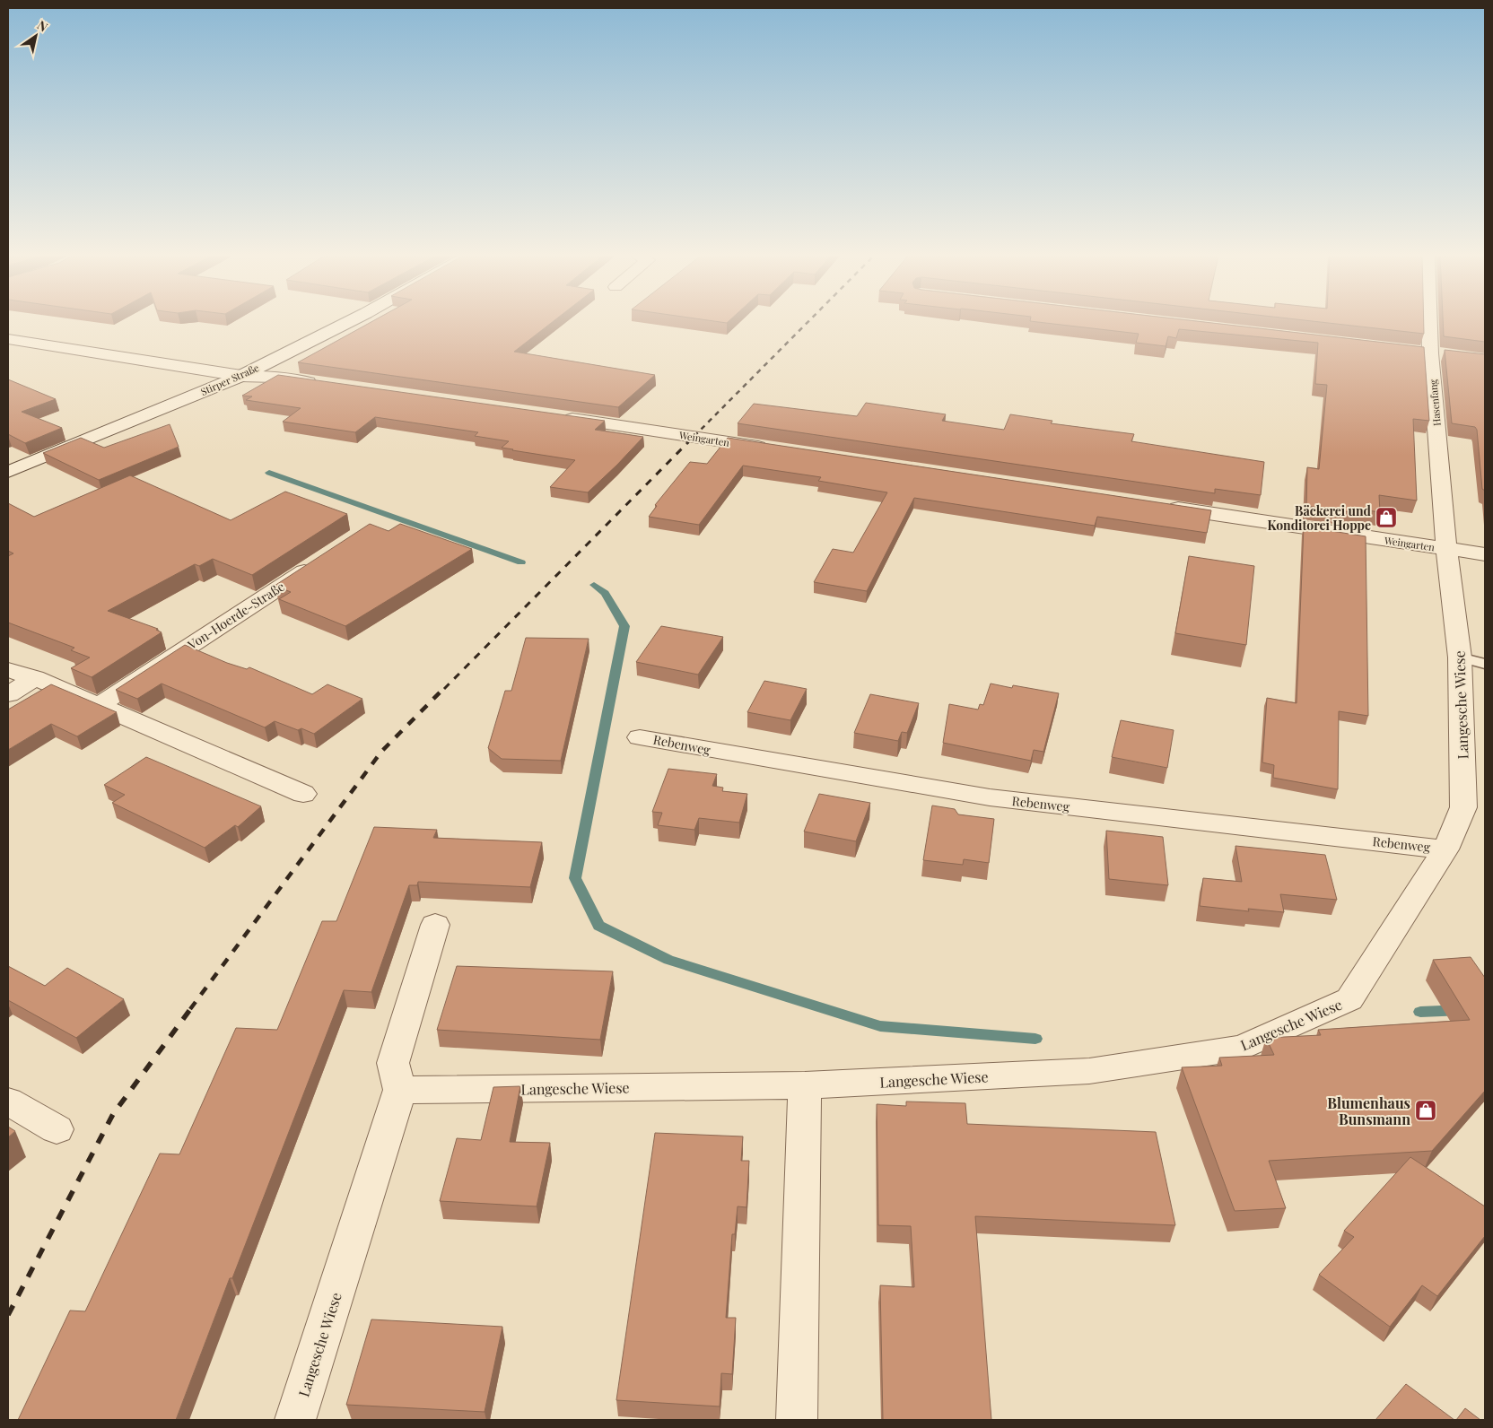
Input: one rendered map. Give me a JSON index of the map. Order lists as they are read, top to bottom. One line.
{"streets":{"street":["Stirper Straße","Hasenfang","Weingarten","Von-Hoerde-Straße","Langesche Wiese","Rebenweg"]},"crossings":[["Hasenfang","Weingarten"],["Hasenfang","Langesche Wiese"],["Weingarten","Langesche Wiese"],["Langesche Wiese","Rebenweg"]],"places":{"shop":["Bäckerei und Konditorei Hoppe","Blumenhaus Bunsmann"]},"north":"top right"}
